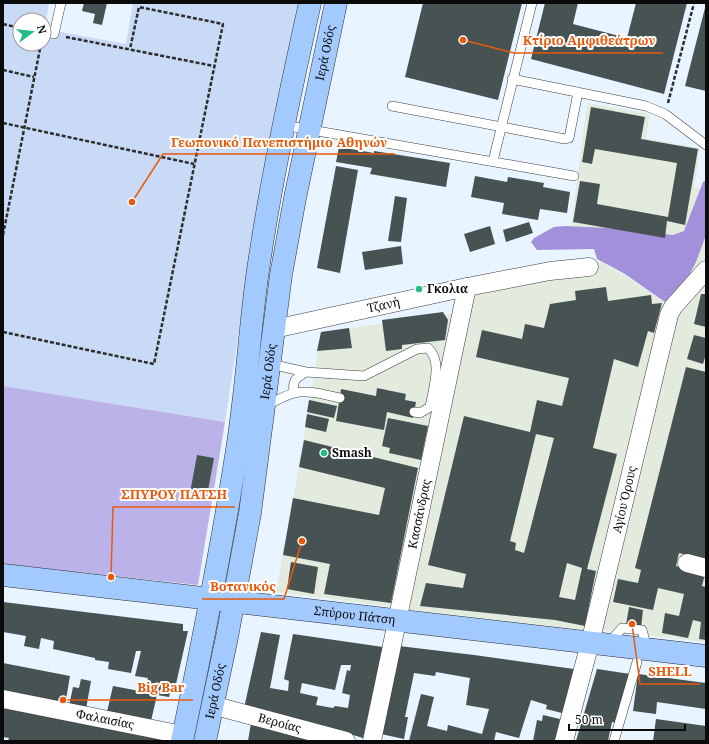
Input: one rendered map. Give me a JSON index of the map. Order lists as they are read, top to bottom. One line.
{"streets":{"main road":["Ιερά Οδός","Σπύρου Πάτση"],"street":["Τζανή","Αγίου Όρους","Κασσάνδρας","Φαλαισίας","Βεροίας"]},"crossings":[["Ιερά Οδός","Τζανή"],["Ιερά Οδός","Σπύρου Πάτση"],["Ιερά Οδός","Φαλαισίας"],["Ιερά Οδός","Βεροίας"],["Τζανή","Κασσάνδρας"],["Αγίου Όρους","Σπύρου Πάτση"],["Κασσάνδρας","Σπύρου Πάτση"]],"places":["Κτίριο Αμφιθεάτρων","Γεωπονικό Πανεπιστήμιο Αθηνών","Γκολια","Smash","Βοτανικός","ΣΠΥΡΟΥ ΠΑΤΣΗ","SHELL","Big Bar"],"scale_bar":"50 m","north":"right"}
